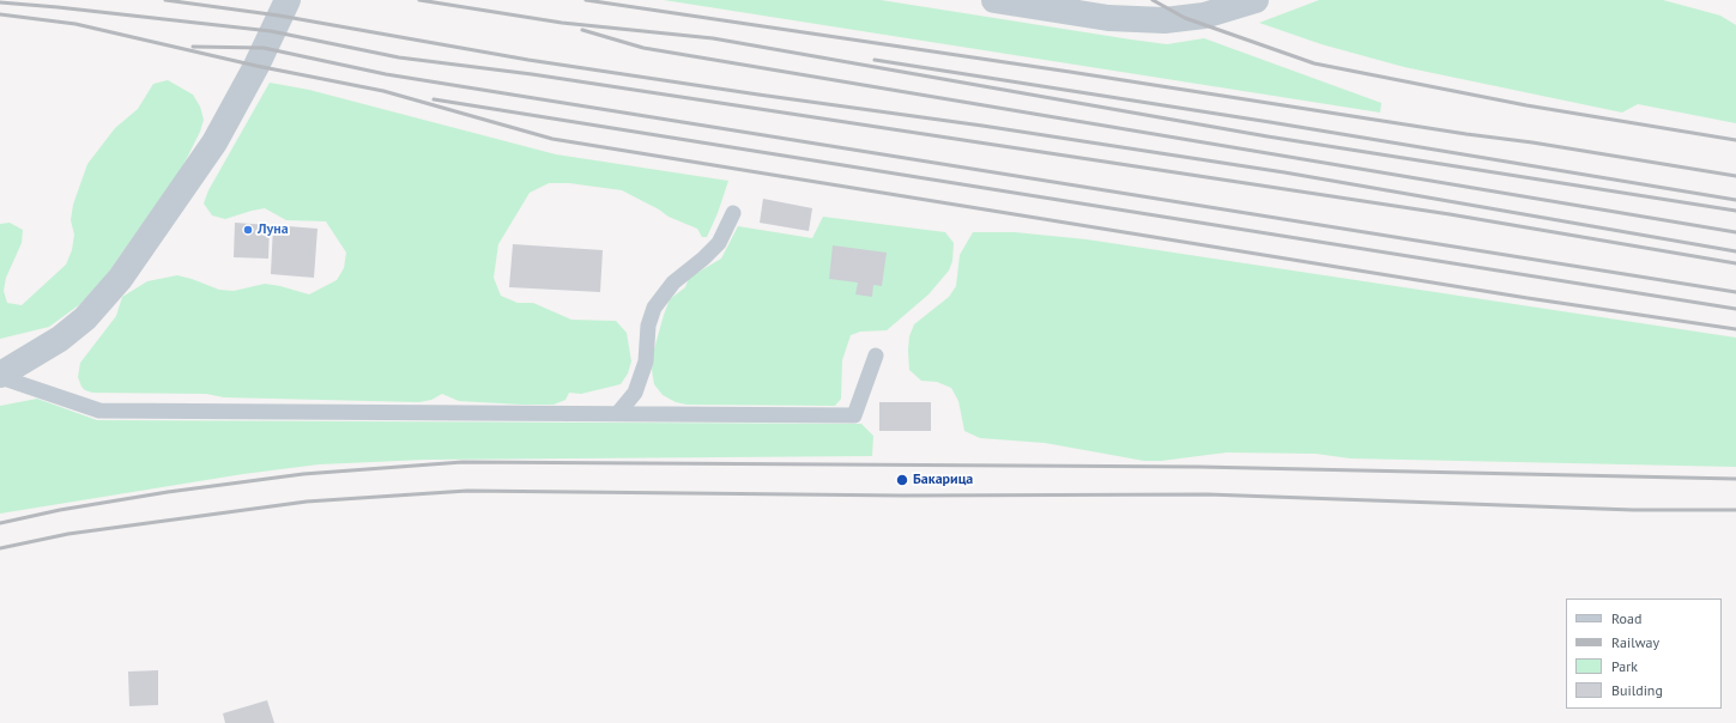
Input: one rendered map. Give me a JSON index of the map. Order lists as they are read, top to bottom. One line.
{"places":["Луна","Бакарица"],"legend":["Road","Railway","Park","Building"]}
